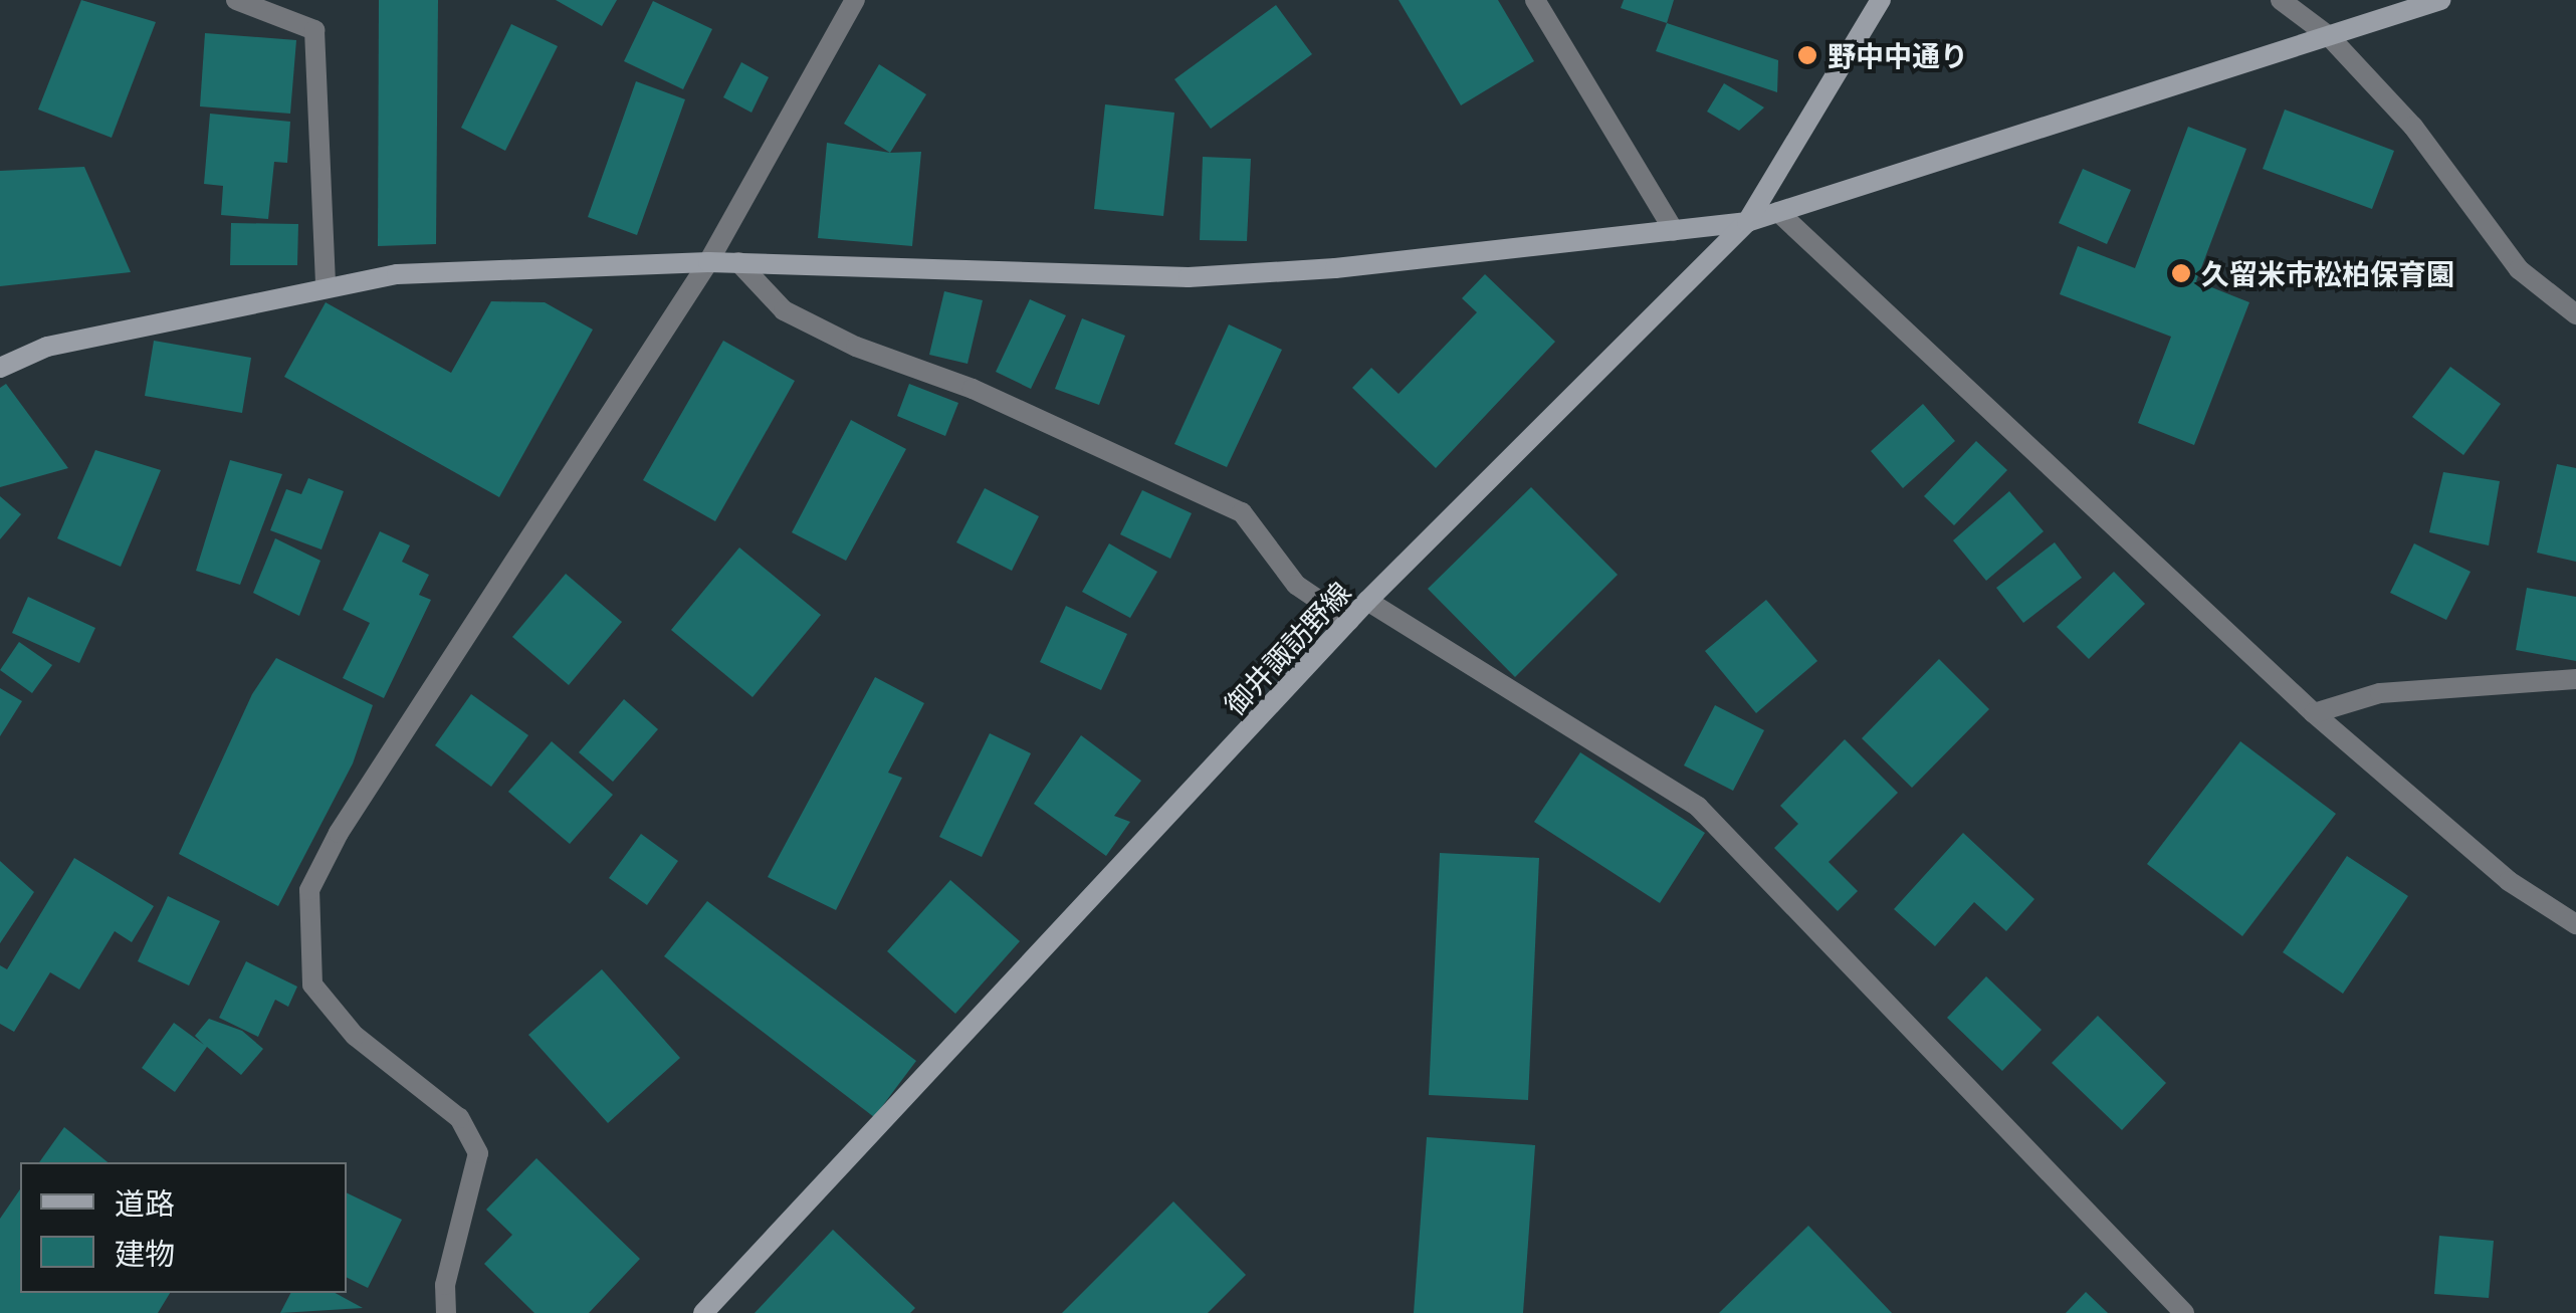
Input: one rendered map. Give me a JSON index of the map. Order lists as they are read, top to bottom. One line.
{"streets":{"street":["御井諏訪野線"]},"places":["野中中通り","久留米市松柏保育園"],"legend":["道路","建物"]}
